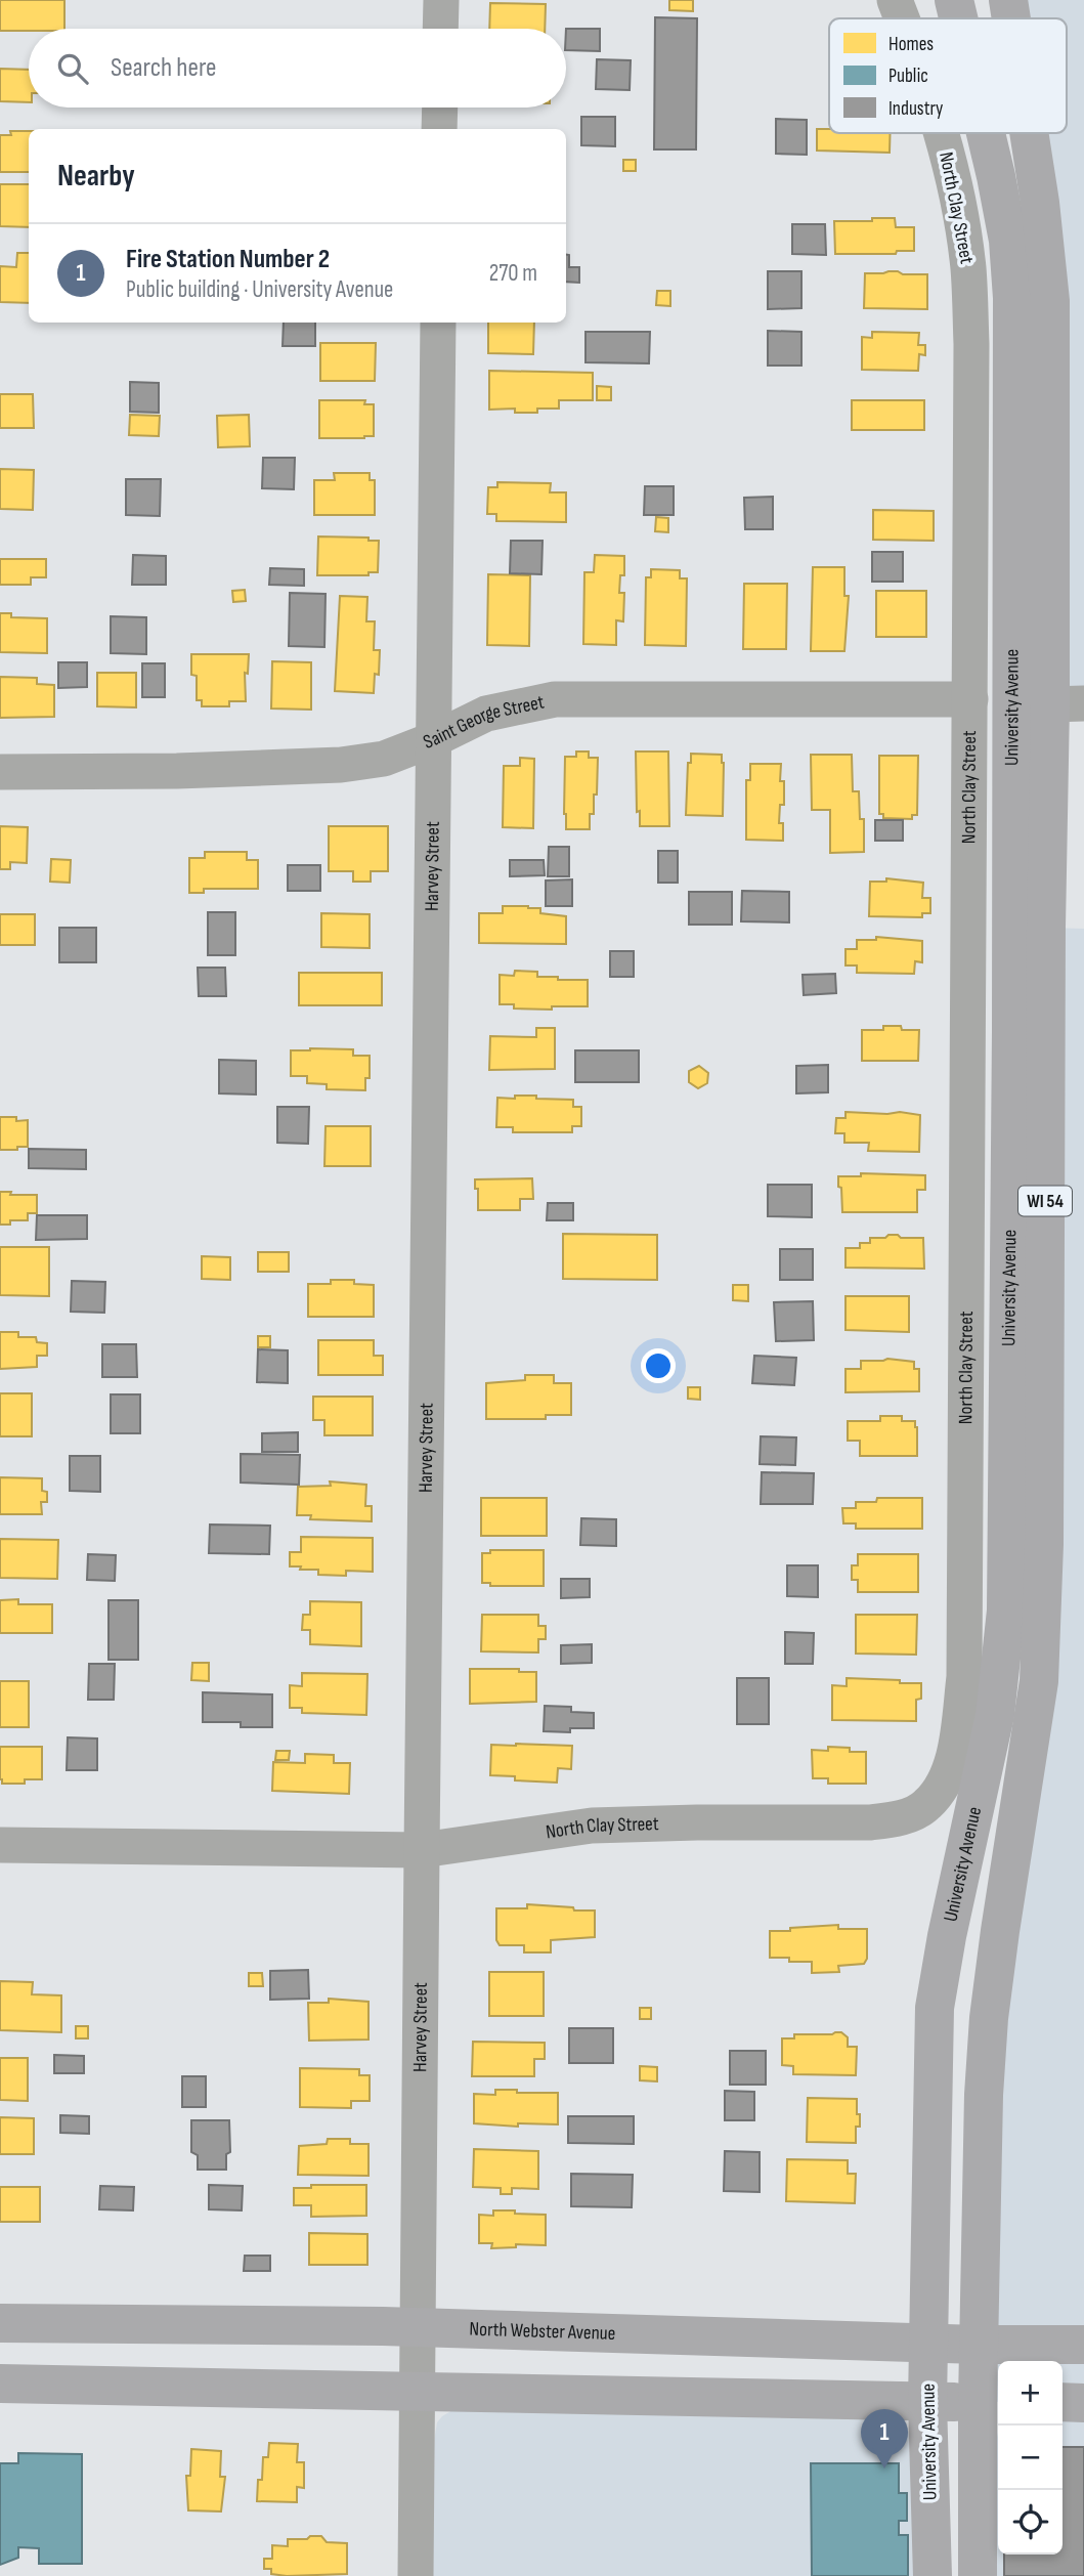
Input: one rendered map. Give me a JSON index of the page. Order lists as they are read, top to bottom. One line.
{"streets":{"main road":["University Avenue","WI 54","North Webster Avenue"],"street":["North Clay Street","Saint George Street","Harvey Street"]},"crossings":[["North Clay Street","Saint George Street"],["North Clay Street","Harvey Street"],["University Avenue","North Webster Avenue"],["Saint George Street","Harvey Street"],["Harvey Street","North Webster Avenue"]],"legend":["Homes","Public","Industry"],"page":{"search":"Search here","heading":"Nearby","list":[{"mark":"1","name":"Fire Station Number 2","note":"Public building · University Avenue","value":"270 m"}],"map_buttons":["+","−"],"pins":"1"}}
